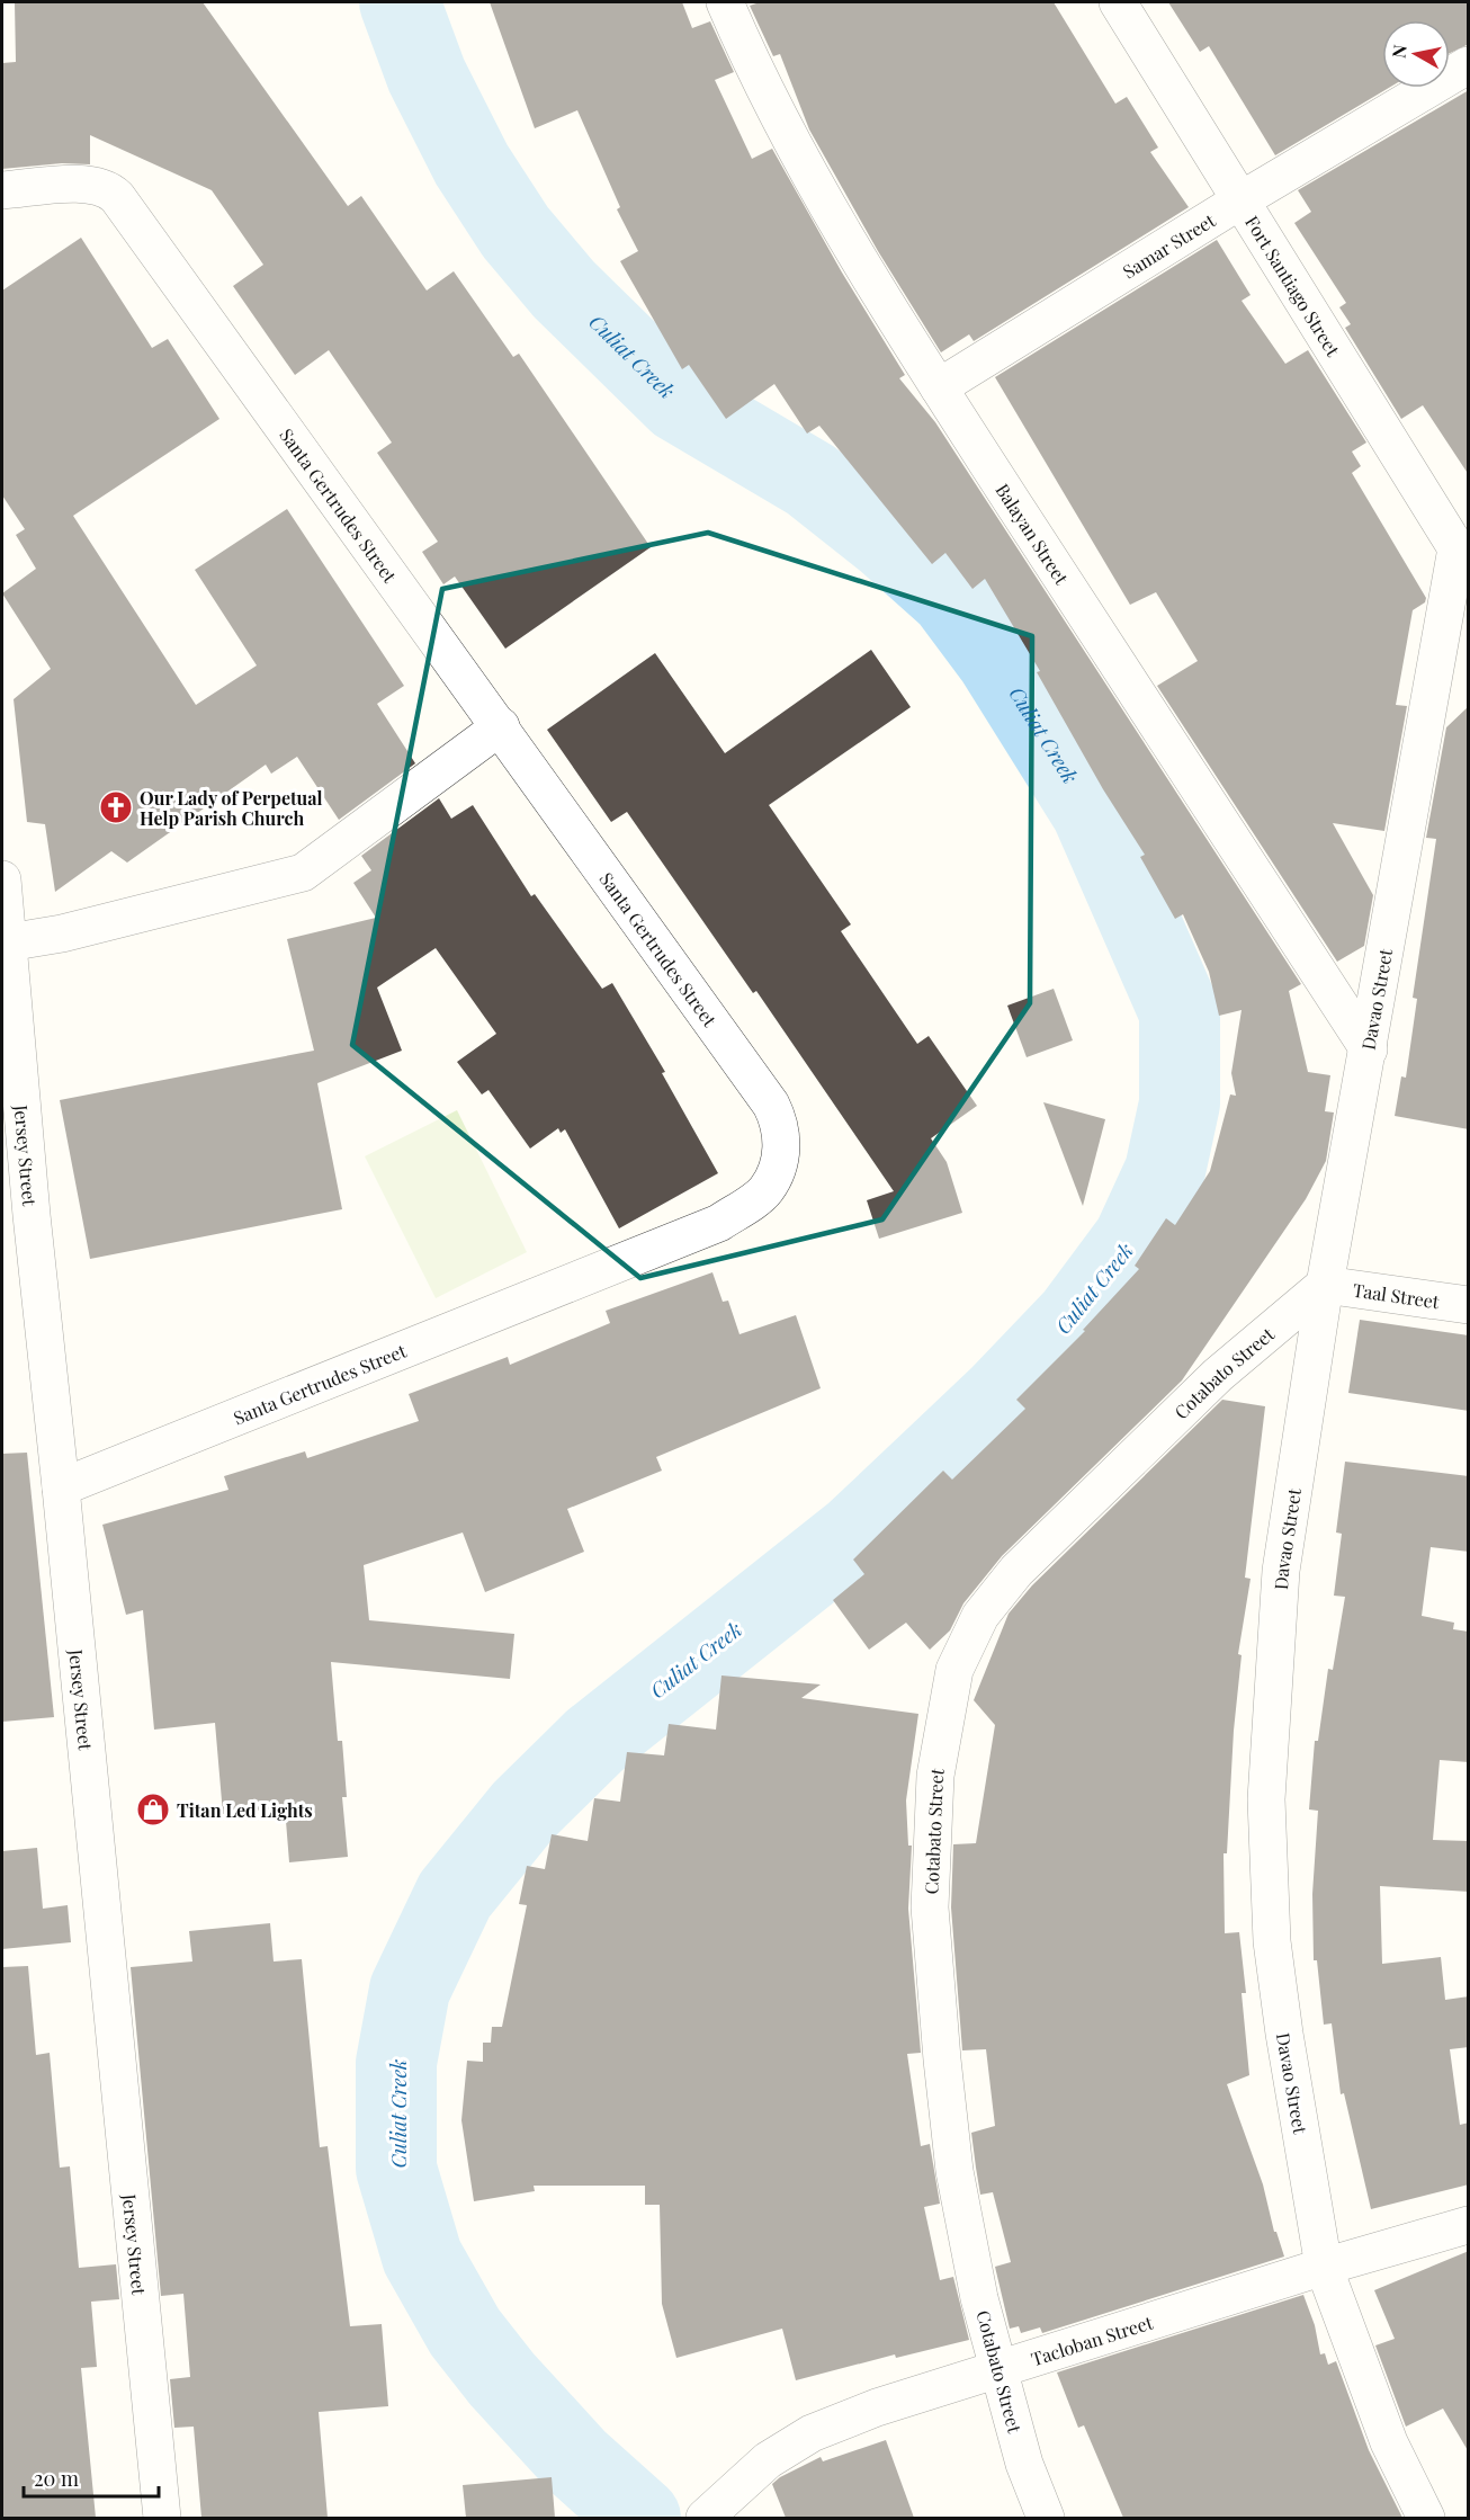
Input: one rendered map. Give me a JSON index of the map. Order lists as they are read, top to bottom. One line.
{"streets":{"street":["Samar Street","Fort Santiago Street","Santa Gertrudes Street","Balayan Street","Davao Street","Jersey Street","Taal Street","Cotabato Street","Tacloban Street"]},"crossings":[["Samar Street","Fort Santiago Street"],["Samar Street","Balayan Street"],["Fort Santiago Street","Davao Street"],["Santa Gertrudes Street","Jersey Street"],["Balayan Street","Davao Street"],["Davao Street","Taal Street"],["Davao Street","Cotabato Street"],["Davao Street","Tacloban Street"],["Taal Street","Cotabato Street"],["Cotabato Street","Tacloban Street"]],"water":["Culiat Creek"],"places":{"church":["Our Lady of Perpetual Help Parish Church"],"shop":["Titan Led Lights"]},"scale_bar":"20 m","north":"left"}
